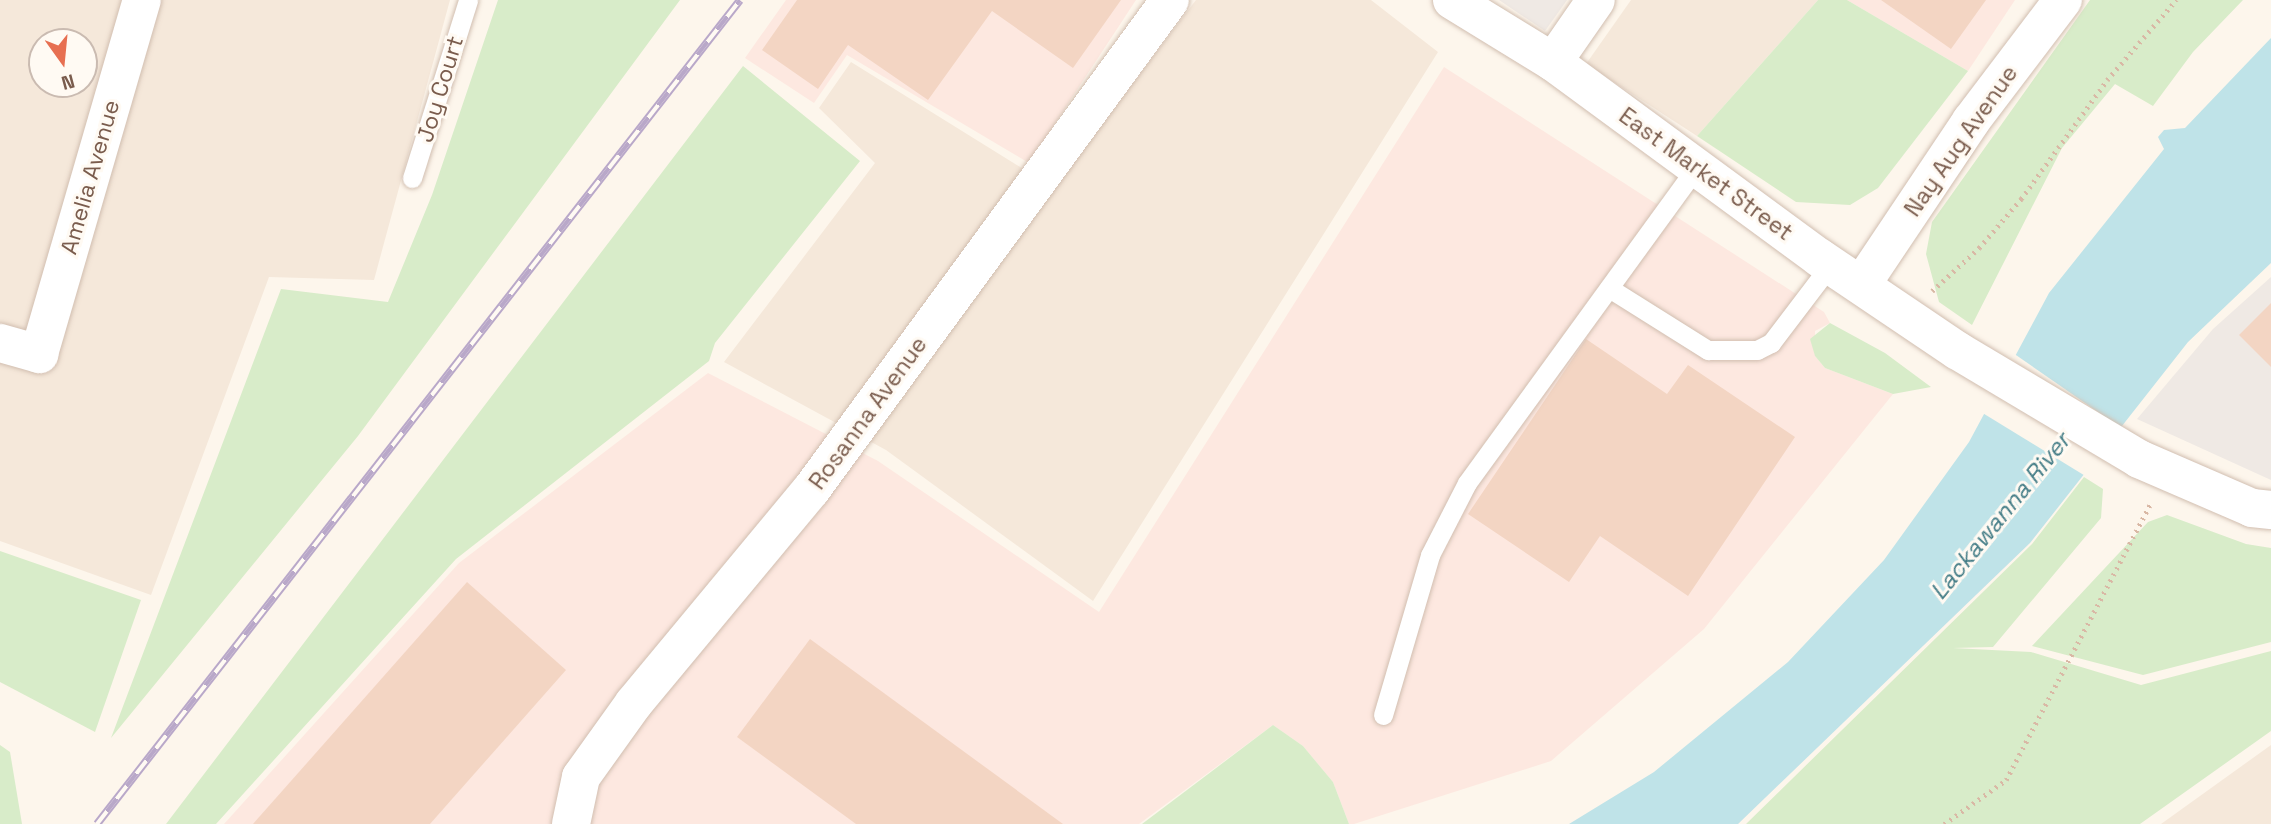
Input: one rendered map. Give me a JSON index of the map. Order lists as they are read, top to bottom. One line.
{"streets":{"street":["Nay Aug Avenue","East Market Street","Amelia Avenue","Rosanna Avenue"],"lane":["Joy Court"]},"crossings":[["Nay Aug Avenue","East Market Street"]],"water":["Lackawanna River"],"north":"bottom"}
